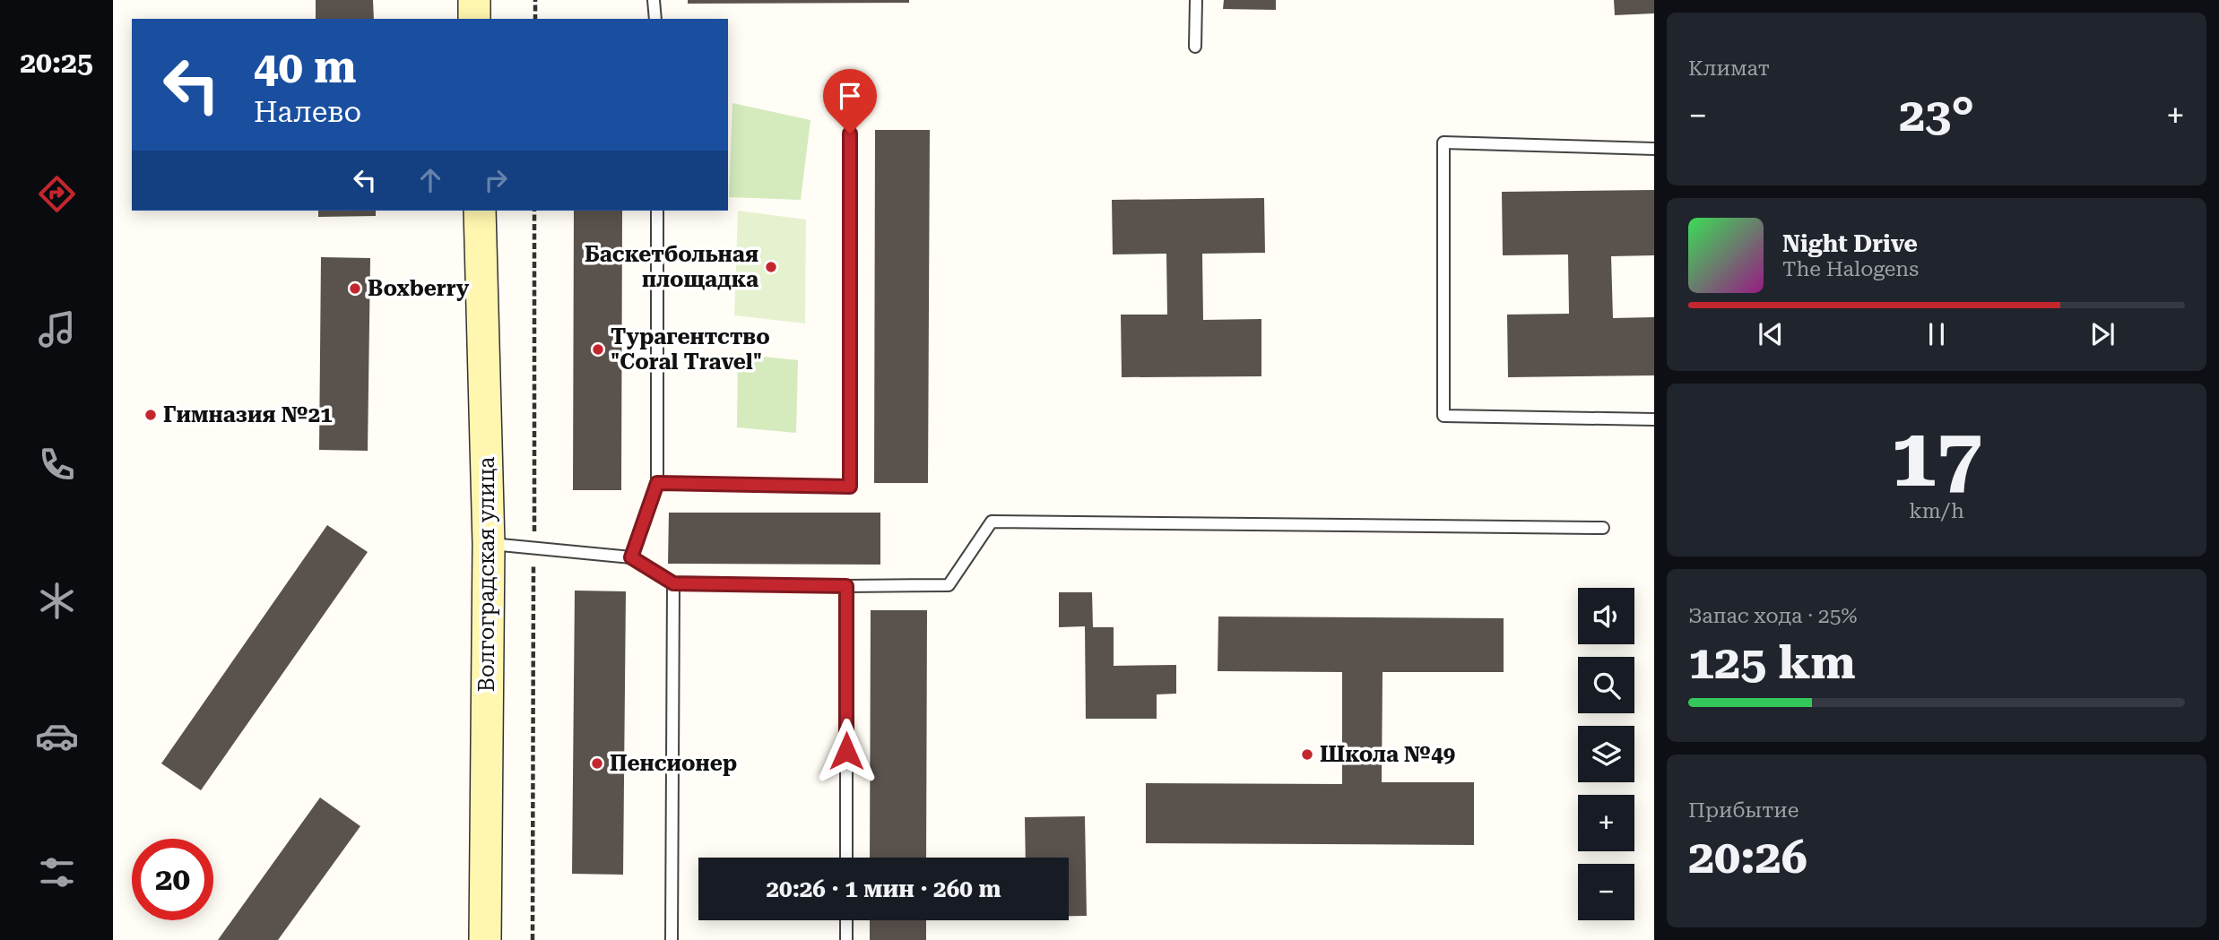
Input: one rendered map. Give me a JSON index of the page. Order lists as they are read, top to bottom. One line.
{"streets":{"main road":["Волгоградская улица"]},"places":["Баскетбольная площадка","Boxberry","Турагентство \"Coral Travel\"","Гимназия №21","Школа №49","Пенсионер"],"page":{"tabs":"20:25","tile":["Климат",["17","km/h"],["Запас хода · 25%","125 km"],["Прибытие","20:26"]],"turn":["40 m","Налево"],"heat":["−","23°","+"],"song":["Night Drive","The Halogens"],"map_buttons":["+","−"],"limit":"20","trip":"20:26 · 1 мин · 260 m"}}
